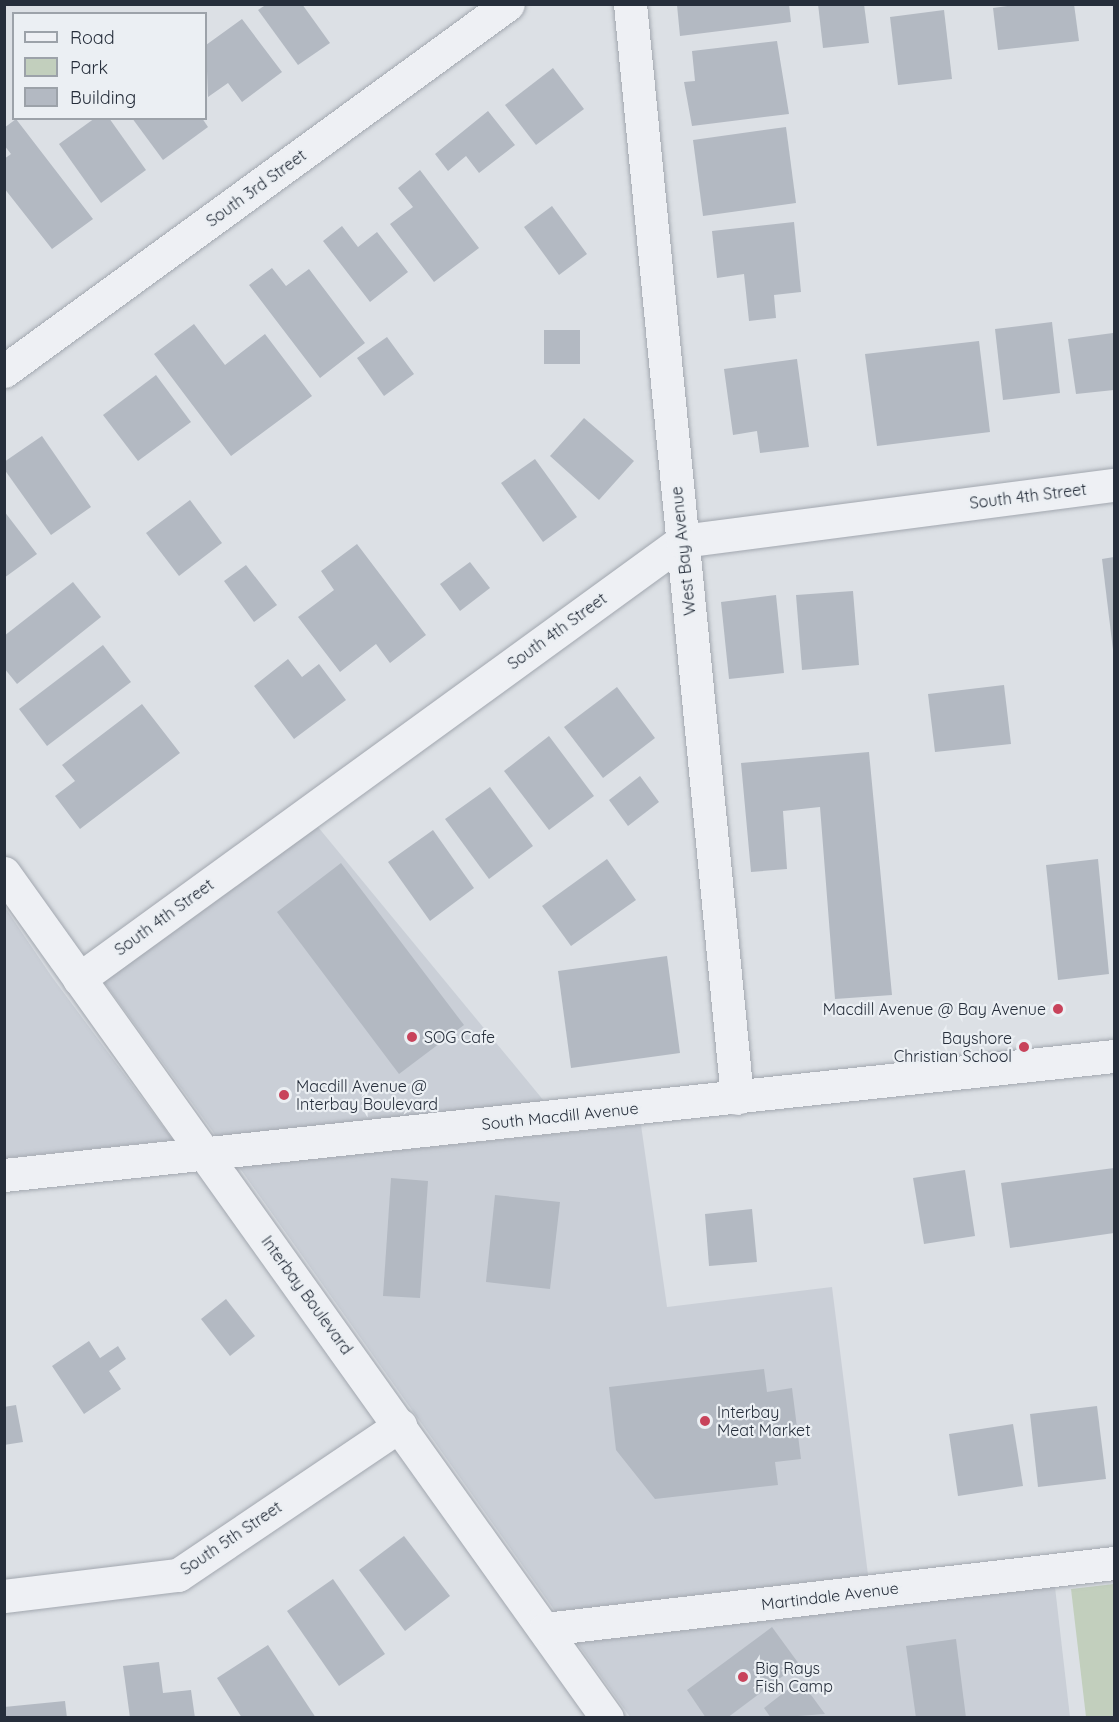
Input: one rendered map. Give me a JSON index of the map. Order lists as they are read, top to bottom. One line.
{"streets":{"street":["South 3rd Street","South 4th Street","West Bay Avenue","South Macdill Avenue","Interbay Boulevard","South 5th Street","Martindale Avenue"]},"crossings":[["South 4th Street","West Bay Avenue"],["South 4th Street","Interbay Boulevard"],["West Bay Avenue","South Macdill Avenue"],["South Macdill Avenue","Interbay Boulevard"],["Interbay Boulevard","South 5th Street"],["Interbay Boulevard","Martindale Avenue"]],"places":["Macdill Avenue @ Bay Avenue","SOG Cafe","Bayshore Christian School","Macdill Avenue @ Interbay Boulevard","Interbay Meat Market","Big Rays Fish Camp"],"legend":["Road","Park","Building"]}
